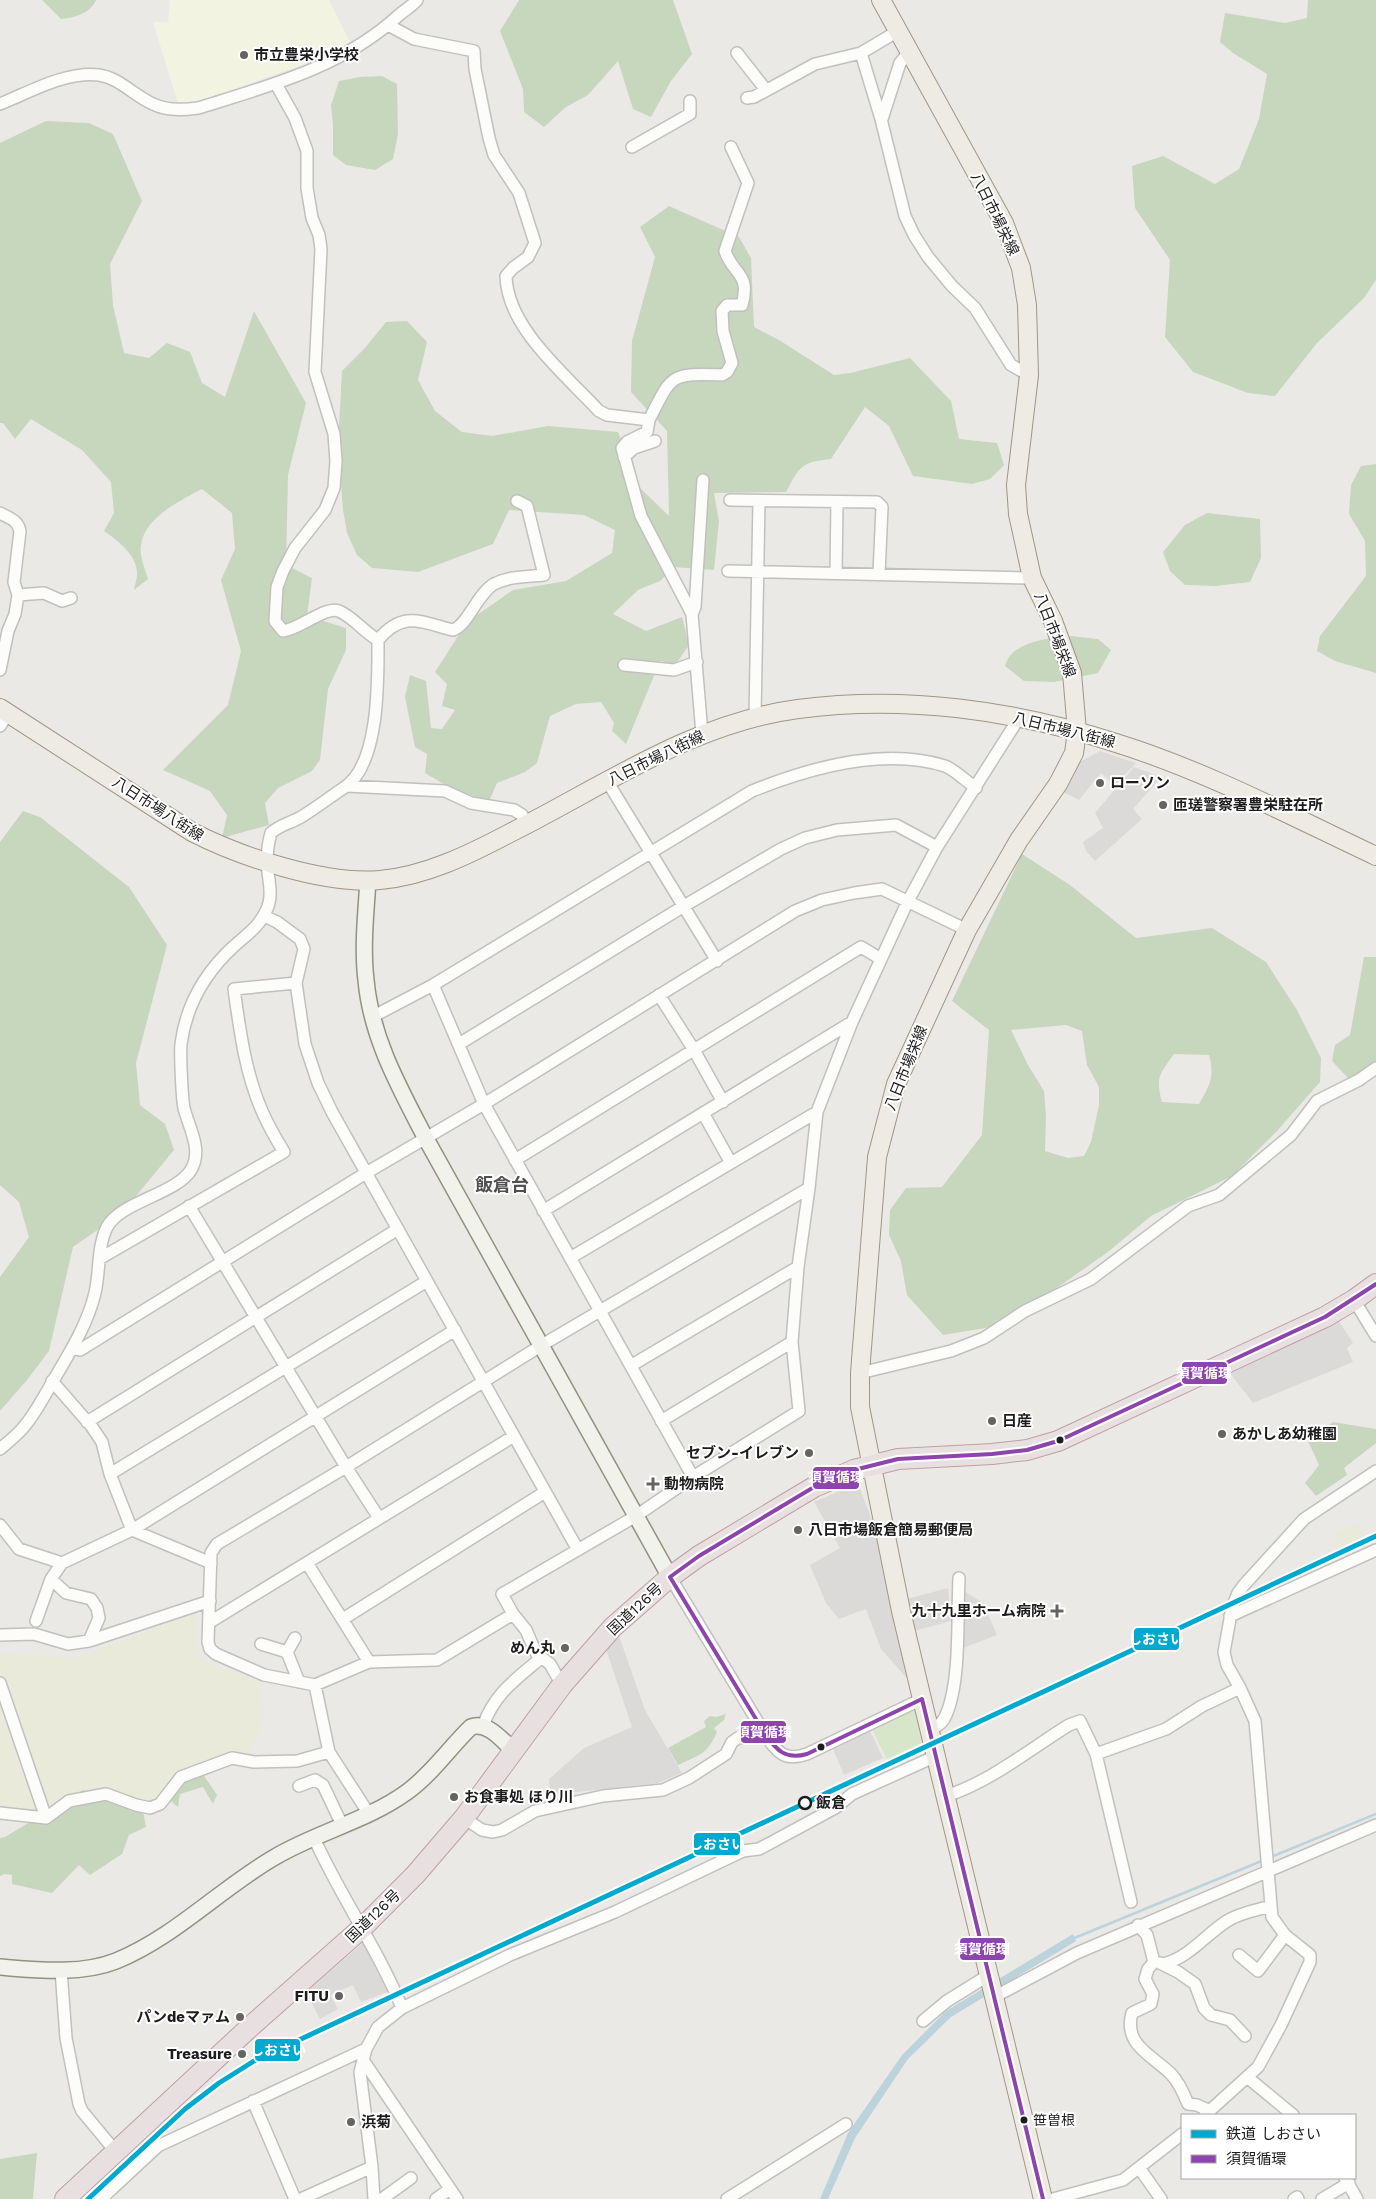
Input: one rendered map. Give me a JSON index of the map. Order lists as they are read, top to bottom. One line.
{"streets":{"highway":["国道126号"],"main road":["八日市場栄線","八日市場八街線"]},"crossings":[["八日市場栄線","八日市場八街線"],["八日市場栄線","国道126号"]],"districts":["飯倉台"],"places":{"other":["市立豊栄小学校","ローソン","匝瑳警察署豊栄駐在所","日産","あかしあ幼稚園","セブン-イレブン","八日市場飯倉簡易郵便局","めん丸","お食事処 ほり川","飯倉","FITU","パンdeマァム","Treasure","笹曽根","浜菊"],"health":["動物病院","九十九里ホーム病院"]},"lines":["transit line 須賀循環","rail line しおさい"],"legend":["鉄道 しおさい","須賀循環"]}
